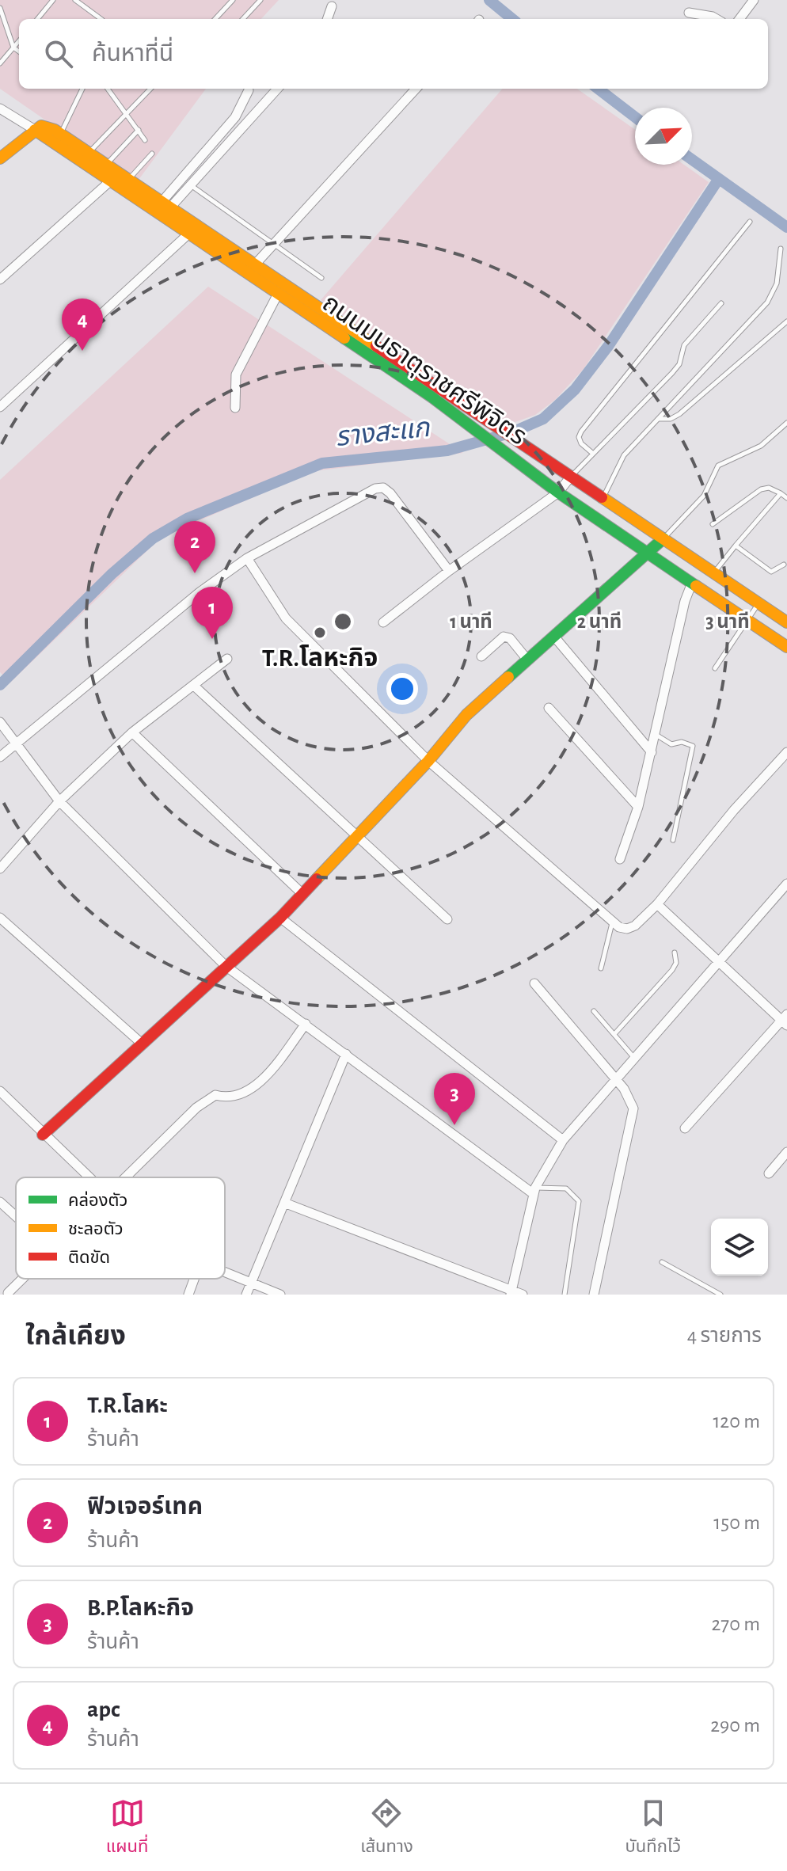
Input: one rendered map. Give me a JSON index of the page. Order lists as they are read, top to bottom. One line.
{"streets":{"street":["ถนนมนธาตุราชศรีพิจิตร"]},"water":["รางสะแก"],"places":["T.R.โลหะกิจ"],"legend":["คล่องตัว","ชะลอตัว","ติดขัด"],"north":"top right","page":{"search":"ค้นหาที่นี่","pins":["4","2","1","3"],"heading":["ใกล้เคียง","4 รายการ"],"list":[{"mark":"1","name":"T.R.โลหะ","note":"ร้านค้า","value":"120 m"},{"mark":"2","name":"ฟิวเจอร์เทค","note":"ร้านค้า","value":"150 m"},{"mark":"3","name":"B.P.โลหะกิจ","note":"ร้านค้า","value":"270 m"},{"mark":"4","name":"apc","note":"ร้านค้า","value":"290 m"}],"nav":["แผนที่","เส้นทาง","บันทึกไว้"]},"rings":["1 นาที","2 นาที","3 นาที"]}
